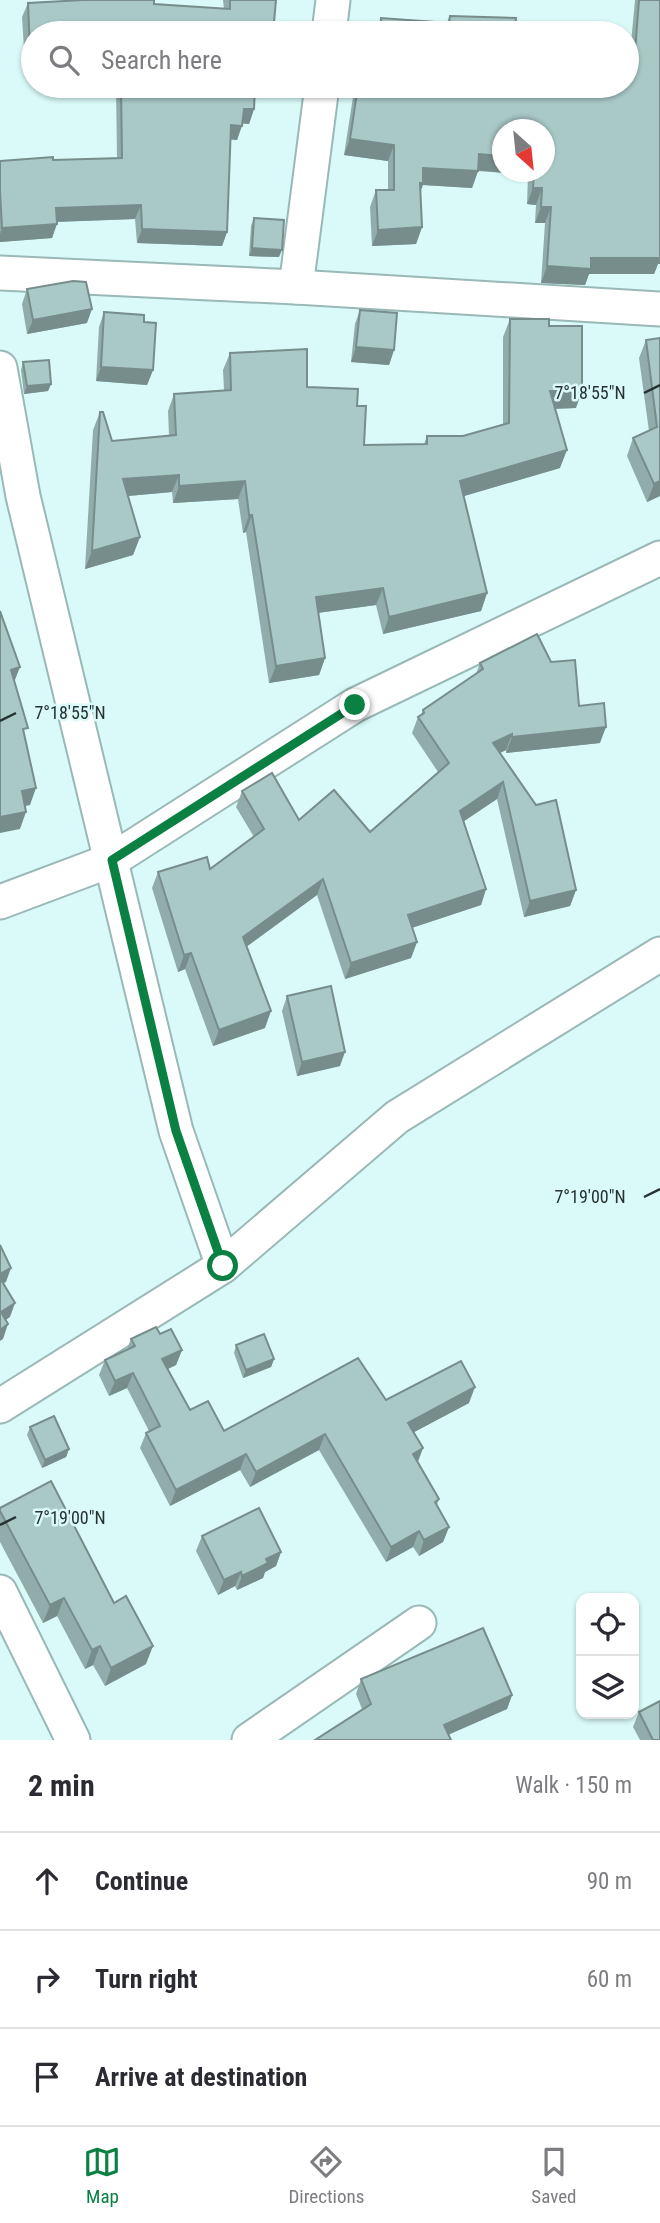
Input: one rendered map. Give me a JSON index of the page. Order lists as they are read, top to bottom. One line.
{"north":"bottom right","page":{"search":"Search here","heading":["2 min","Walk · 150 m"],"list":[["Continue","90 m"],["Turn right","60 m"],"Arrive at destination"],"nav":["Map","Directions","Saved"]},"coordinates":["7°18'55\"N","7°19'00\"N"]}
